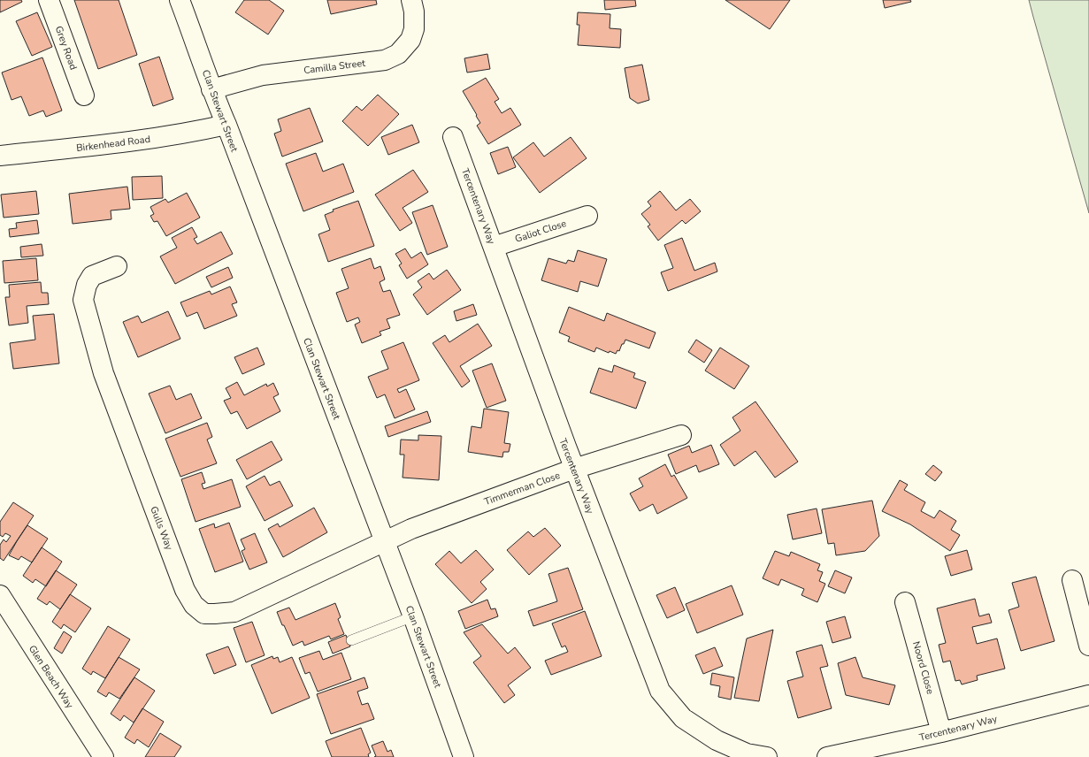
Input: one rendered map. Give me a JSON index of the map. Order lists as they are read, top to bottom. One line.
{"streets":{"street":["Grey Road","Camilla Street","Clan Stewart Street","Birkenhead Road","Tercentenary Way","Galiot Close","Timmerman Close","Gulls Way","Noord Close","Glen Beach Way"]},"crossings":[["Camilla Street","Clan Stewart Street"],["Clan Stewart Street","Birkenhead Road"],["Clan Stewart Street","Timmerman Close"],["Clan Stewart Street","Gulls Way"],["Tercentenary Way","Galiot Close"],["Tercentenary Way","Timmerman Close"],["Tercentenary Way","Noord Close"],["Timmerman Close","Gulls Way"]]}
